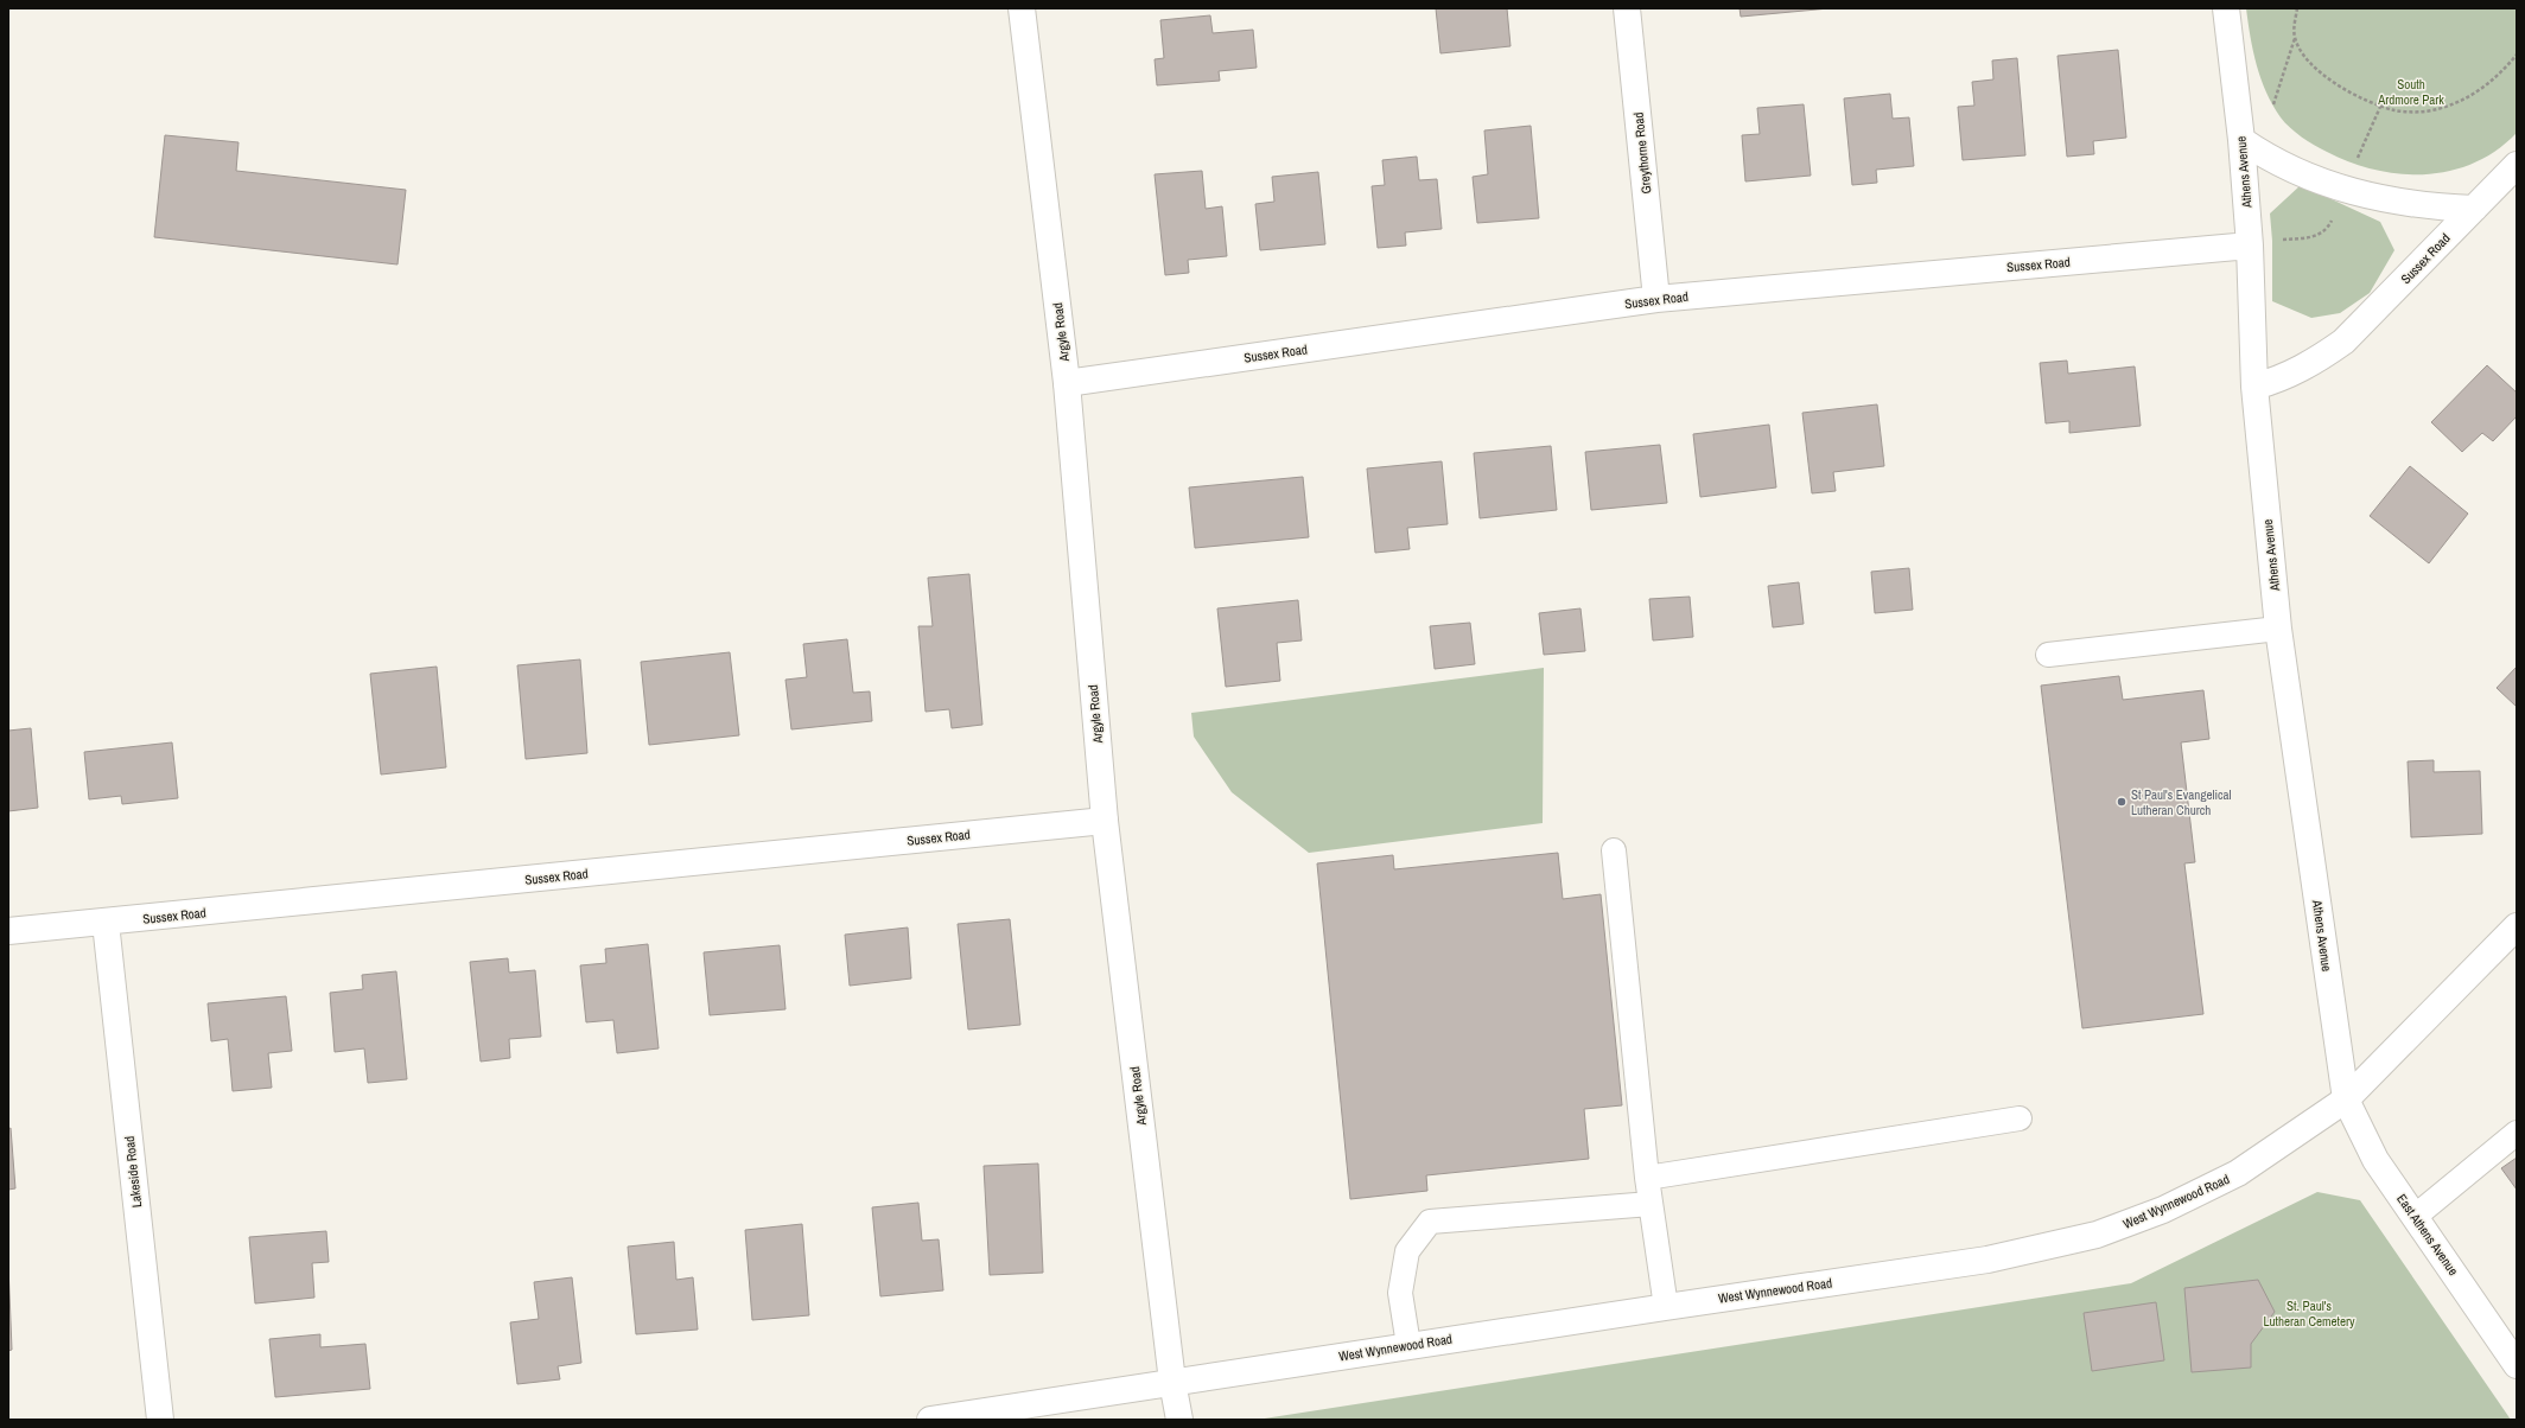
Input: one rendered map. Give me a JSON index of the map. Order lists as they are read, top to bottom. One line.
{"streets":{"street":["Greythorne Road","Athens Avenue","Sussex Road","Argyle Road","Lakeside Road","West Wynnewood Road","East Athens Avenue"]},"crossings":[["Greythorne Road","Sussex Road"],["Athens Avenue","Sussex Road"],["Athens Avenue","West Wynnewood Road"],["Athens Avenue","East Athens Avenue"],["Sussex Road","Argyle Road"],["Sussex Road","Lakeside Road"],["Argyle Road","West Wynnewood Road"],["West Wynnewood Road","East Athens Avenue"]],"parks":["South Ardmore Park","St. Paul's Lutheran Cemetery"],"places":["St Paul's Evangelical Lutheran Church"]}
